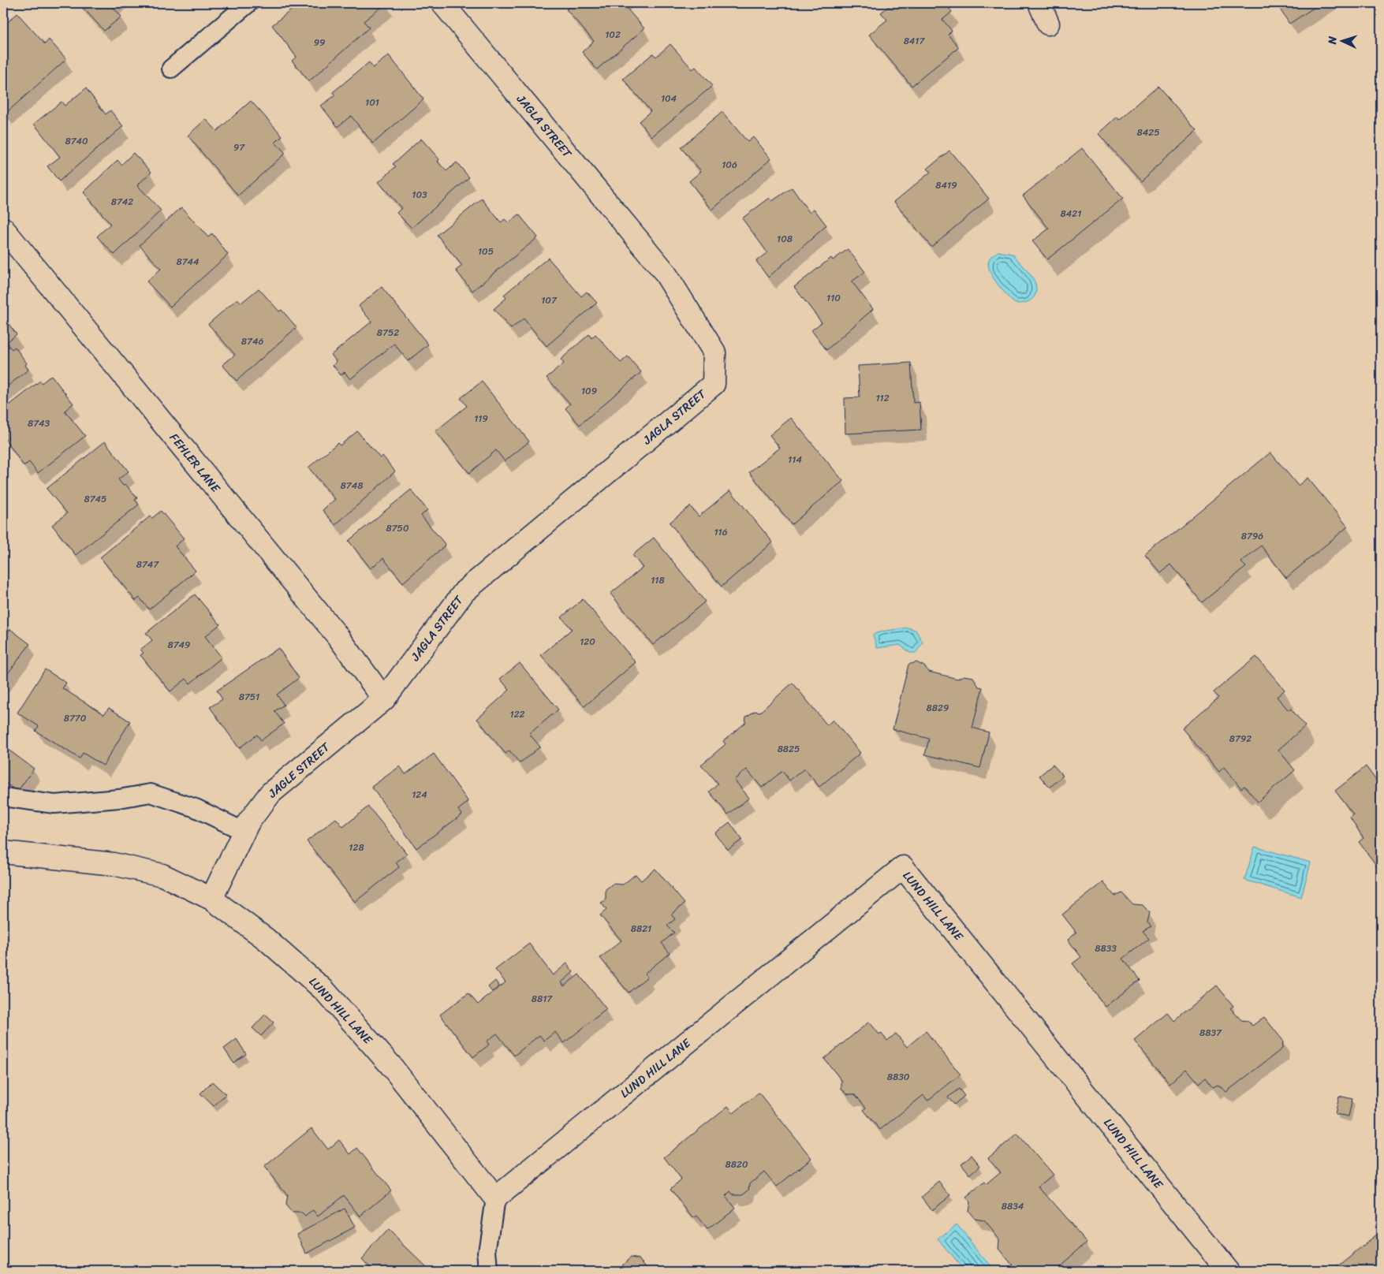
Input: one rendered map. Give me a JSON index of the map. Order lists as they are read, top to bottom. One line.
{"streets":{"street":["JAGLA STREET","FEHLER LANE","JAGLE STREET","LUND HILL LANE"]},"crossings":[["JAGLA STREET","FEHLER LANE"],["JAGLA STREET","JAGLE STREET"],["FEHLER LANE","JAGLE STREET"],["JAGLE STREET","LUND HILL LANE"]],"house_numbers":["102","8417","99","104","101","8425","8740","97","106","8419","103","8742","8421","108","105","8744","110","107","8752","8746","109","112","119","8743","114","8748","8745","8750","116","8796","8747","118","120","8749","8751","8829","122","8770","8792","8825","124","128","8821","8833","8817","8837","8830","8820","8834"],"north":"left"}
